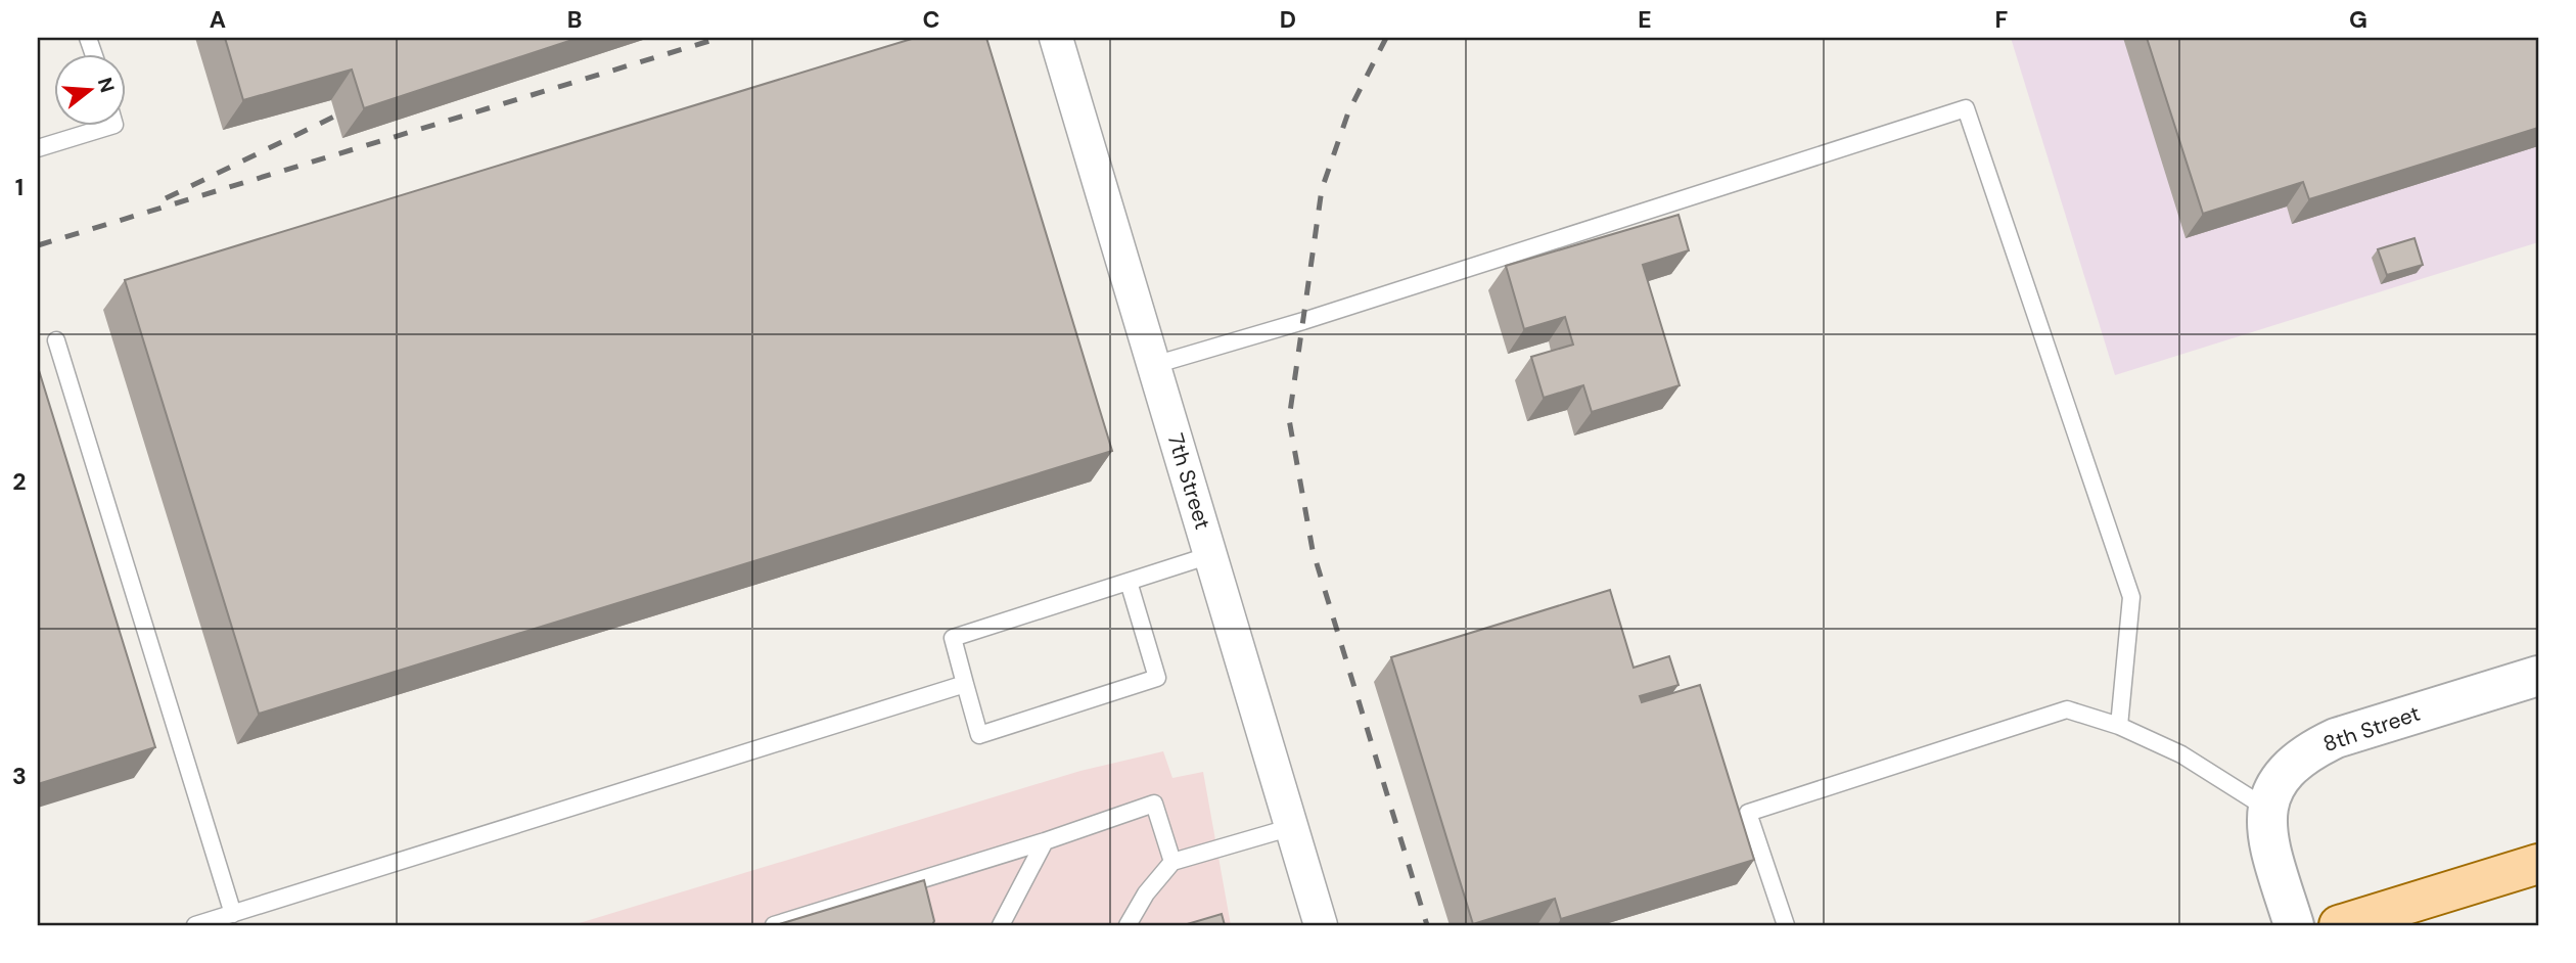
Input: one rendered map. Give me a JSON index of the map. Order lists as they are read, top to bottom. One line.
{"streets":{"street":["7th Street","8th Street"]},"north":"right","grid":{"columns":["A","B","C","D","E","F","G"],"rows":["1","2","3"]}}
